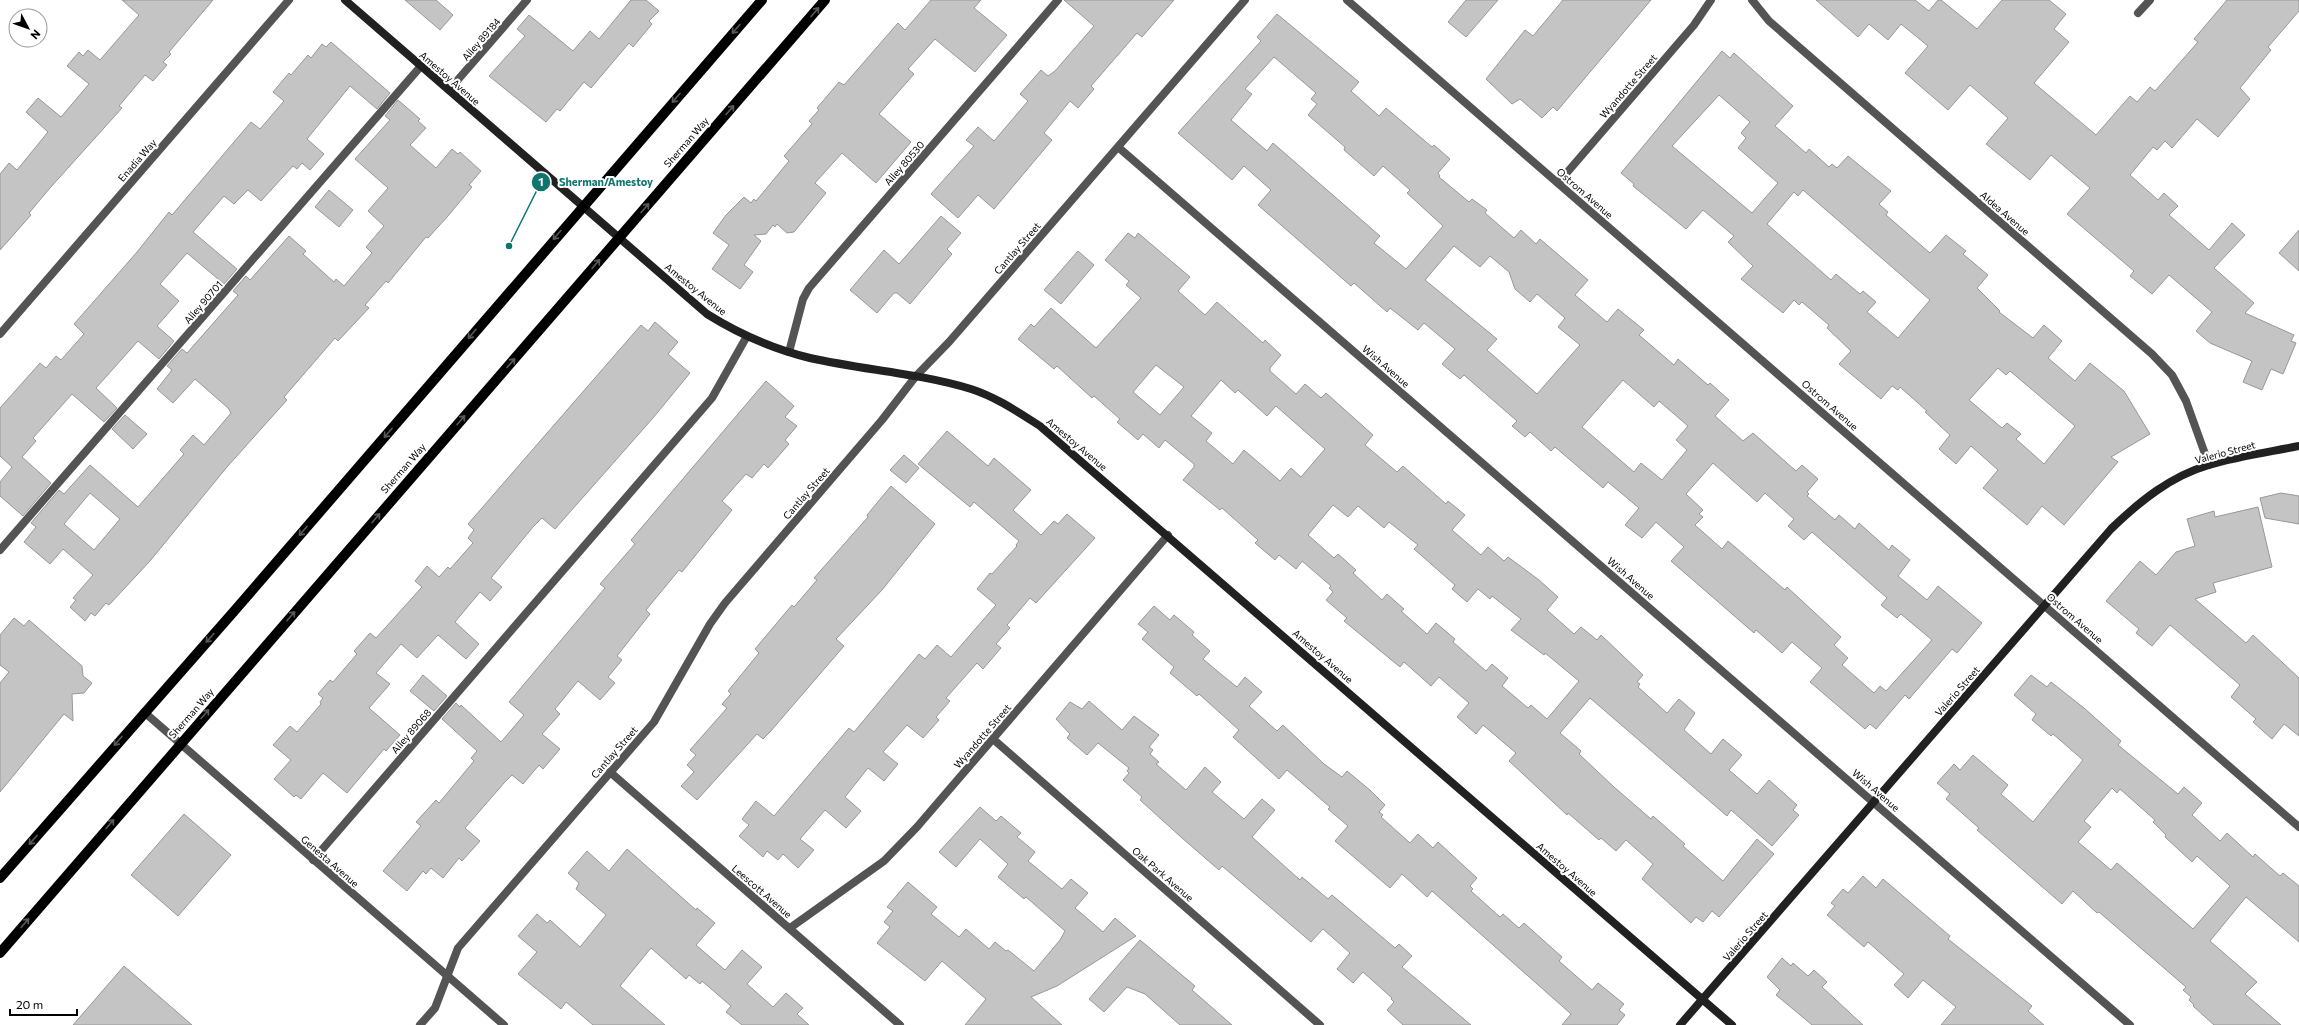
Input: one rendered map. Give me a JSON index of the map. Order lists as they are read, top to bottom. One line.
{"streets":{"main road":["Sherman Way"],"street":["Alley 89184","Amestoy Avenue","Wyandotte Street","Enadia Way","Alley 80530","Ostrom Avenue","Aldea Avenue","Cantlay Street","Alley 90701","Wish Avenue","Valerio Street","Alley 89068","Genesta Avenue","Oak Park Avenue","Leescott Avenue"]},"crossings":[["Alley 89184","Amestoy Avenue"],["Amestoy Avenue","Wyandotte Street"],["Amestoy Avenue","Sherman Way"],["Amestoy Avenue","Alley 80530"],["Amestoy Avenue","Cantlay Street"],["Amestoy Avenue","Alley 90701"],["Amestoy Avenue","Valerio Street"],["Amestoy Avenue","Alley 89068"],["Wyandotte Street","Ostrom Avenue"],["Wyandotte Street","Oak Park Avenue"],["Wyandotte Street","Leescott Avenue"],["Sherman Way","Genesta Avenue"],["Ostrom Avenue","Valerio Street"],["Aldea Avenue","Valerio Street"],["Cantlay Street","Wish Avenue"],["Cantlay Street","Genesta Avenue"],["Cantlay Street","Leescott Avenue"],["Wish Avenue","Valerio Street"],["Alley 89068","Genesta Avenue"]],"places":["Sherman/Amestoy"],"scale_bar":"20 m","north":"bottom right"}
